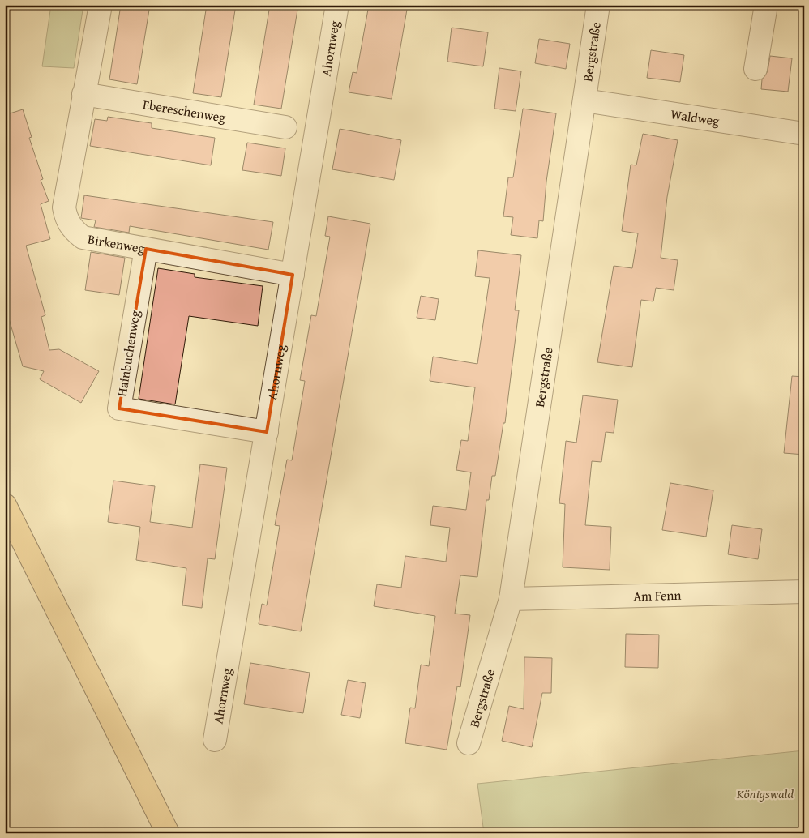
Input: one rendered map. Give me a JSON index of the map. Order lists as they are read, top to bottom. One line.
{"streets":{"street":["Ahornweg","Bergstraße","Ebereschenweg","Waldweg","Birkenweg","Hainbuchenweg","Am Fenn"]},"crossings":[["Ahornweg","Birkenweg"],["Ahornweg","Hainbuchenweg"],["Bergstraße","Waldweg"],["Bergstraße","Am Fenn"],["Ebereschenweg","Birkenweg"],["Birkenweg","Hainbuchenweg"]],"parks":["Königswald"]}
